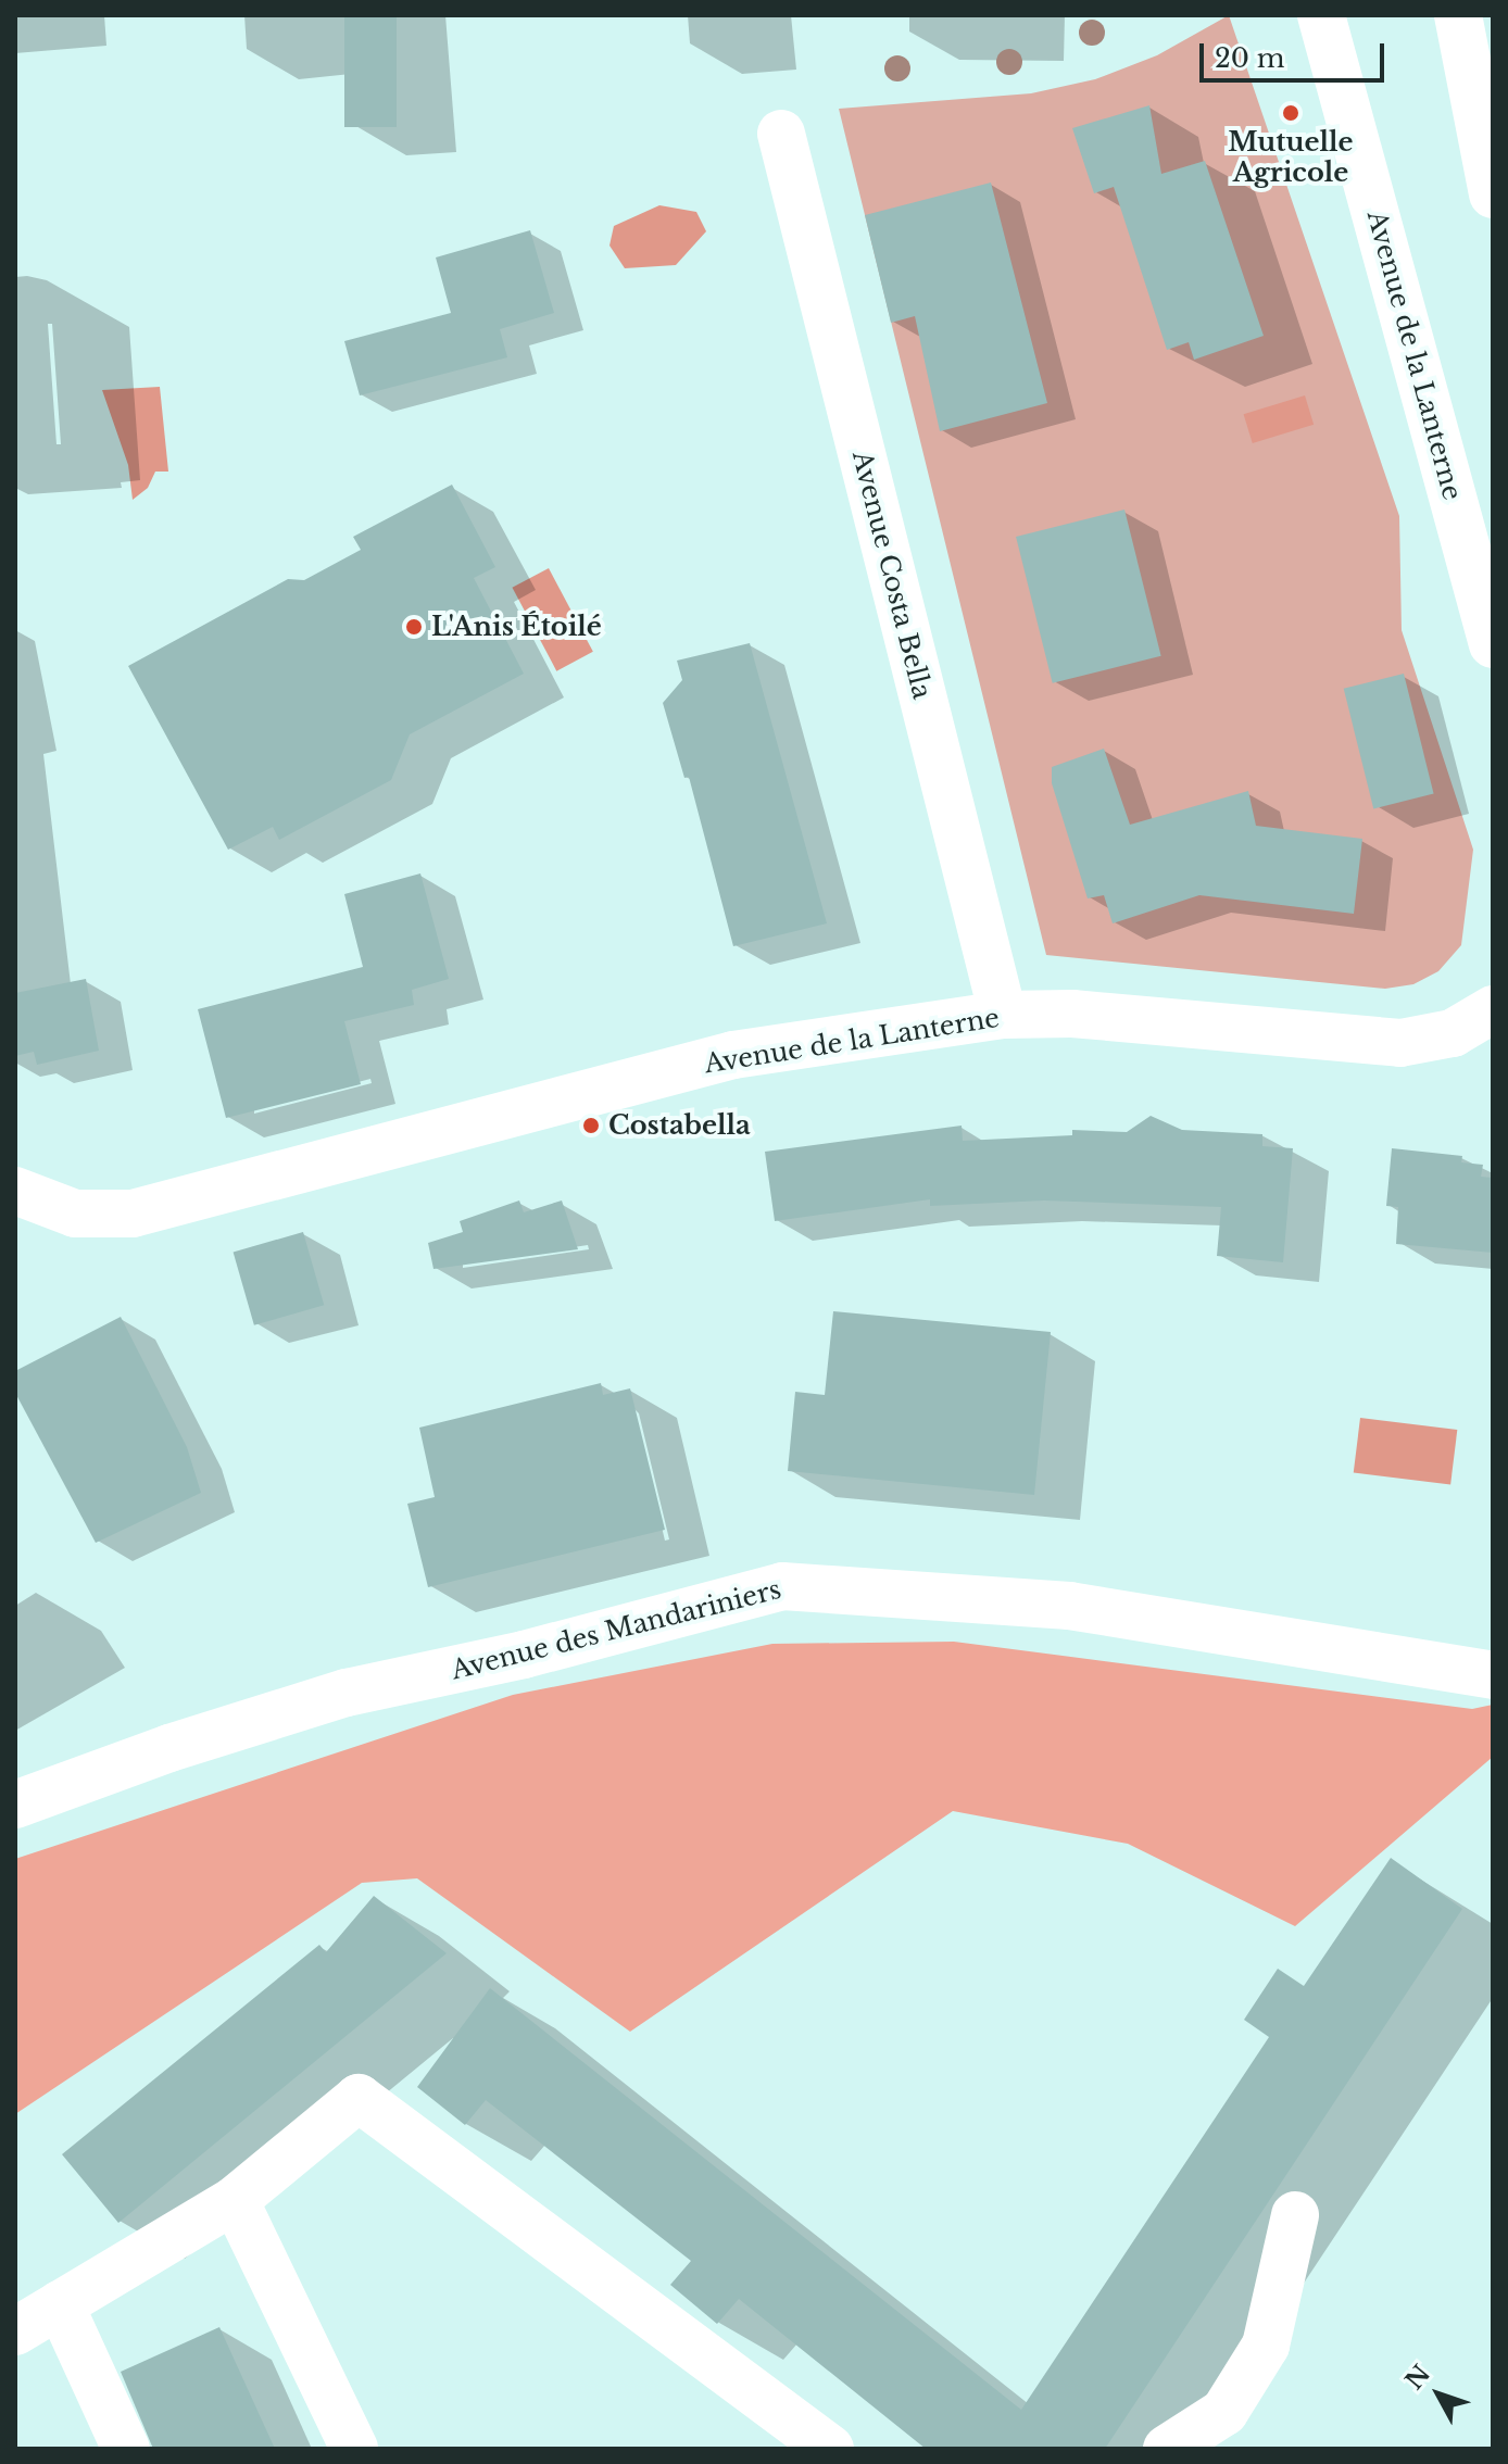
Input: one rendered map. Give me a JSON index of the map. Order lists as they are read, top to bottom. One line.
{"streets":{"main road":["Avenue de la Lanterne","Avenue Costa Bella","Avenue des Mandariniers"]},"crossings":[["Avenue de la Lanterne","Avenue Costa Bella"]],"places":["Mutuelle Agricole","L'Anis Étoilé","Costabella"],"scale_bar":"20 m","north":"top left"}
